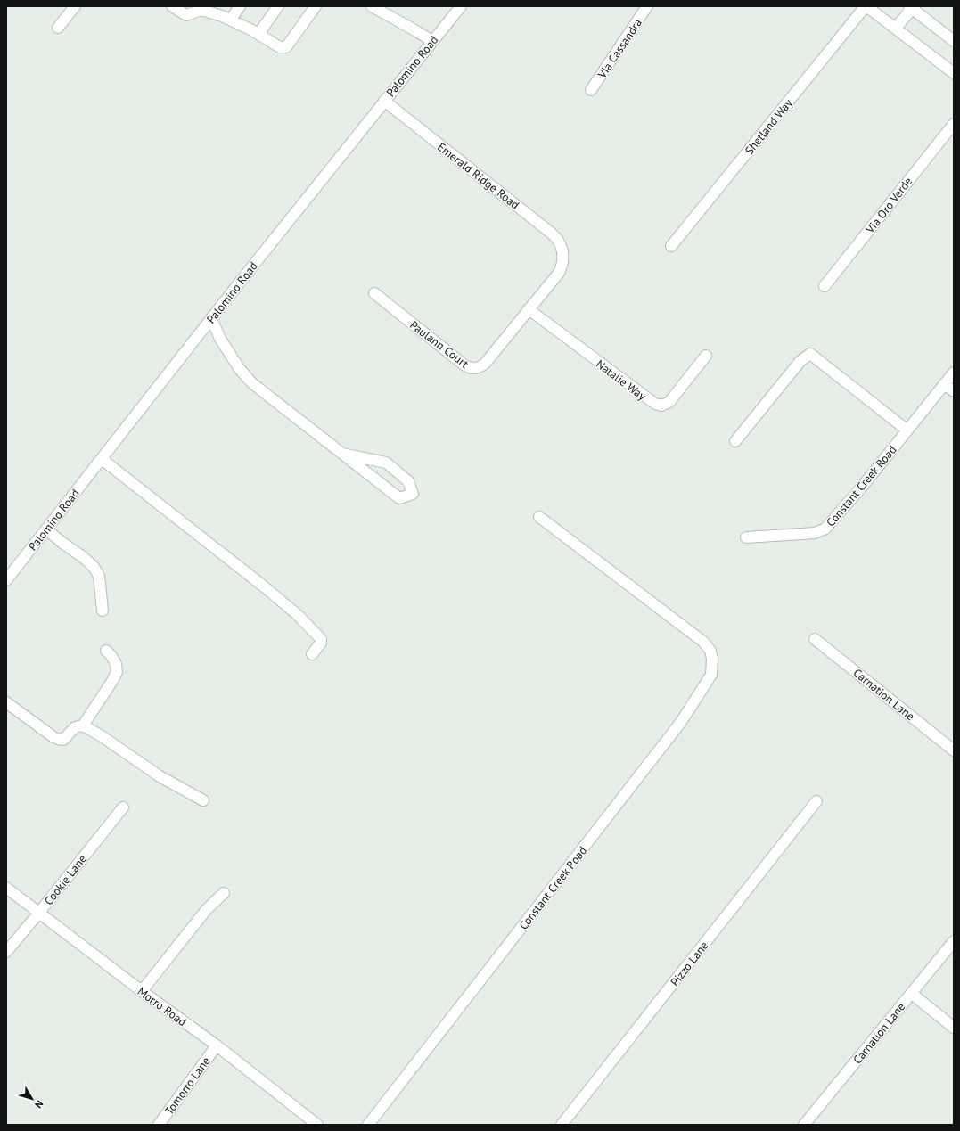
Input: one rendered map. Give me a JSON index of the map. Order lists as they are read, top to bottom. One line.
{"streets":{"street":["Via Cassandra","Palomino Road","Shetland Way","Emerald Ridge Road","Via Oro Verde","Paulann Court","Natalie Way","Constant Creek Road","Carnation Lane","Cookie Lane","Pizzo Lane","Morro Road","Tomorro Lane"]},"crossings":[["Palomino Road","Emerald Ridge Road"],["Emerald Ridge Road","Paulann Court"],["Emerald Ridge Road","Natalie Way"],["Paulann Court","Natalie Way"],["Cookie Lane","Morro Road"],["Morro Road","Tomorro Lane"]],"north":"bottom right"}
